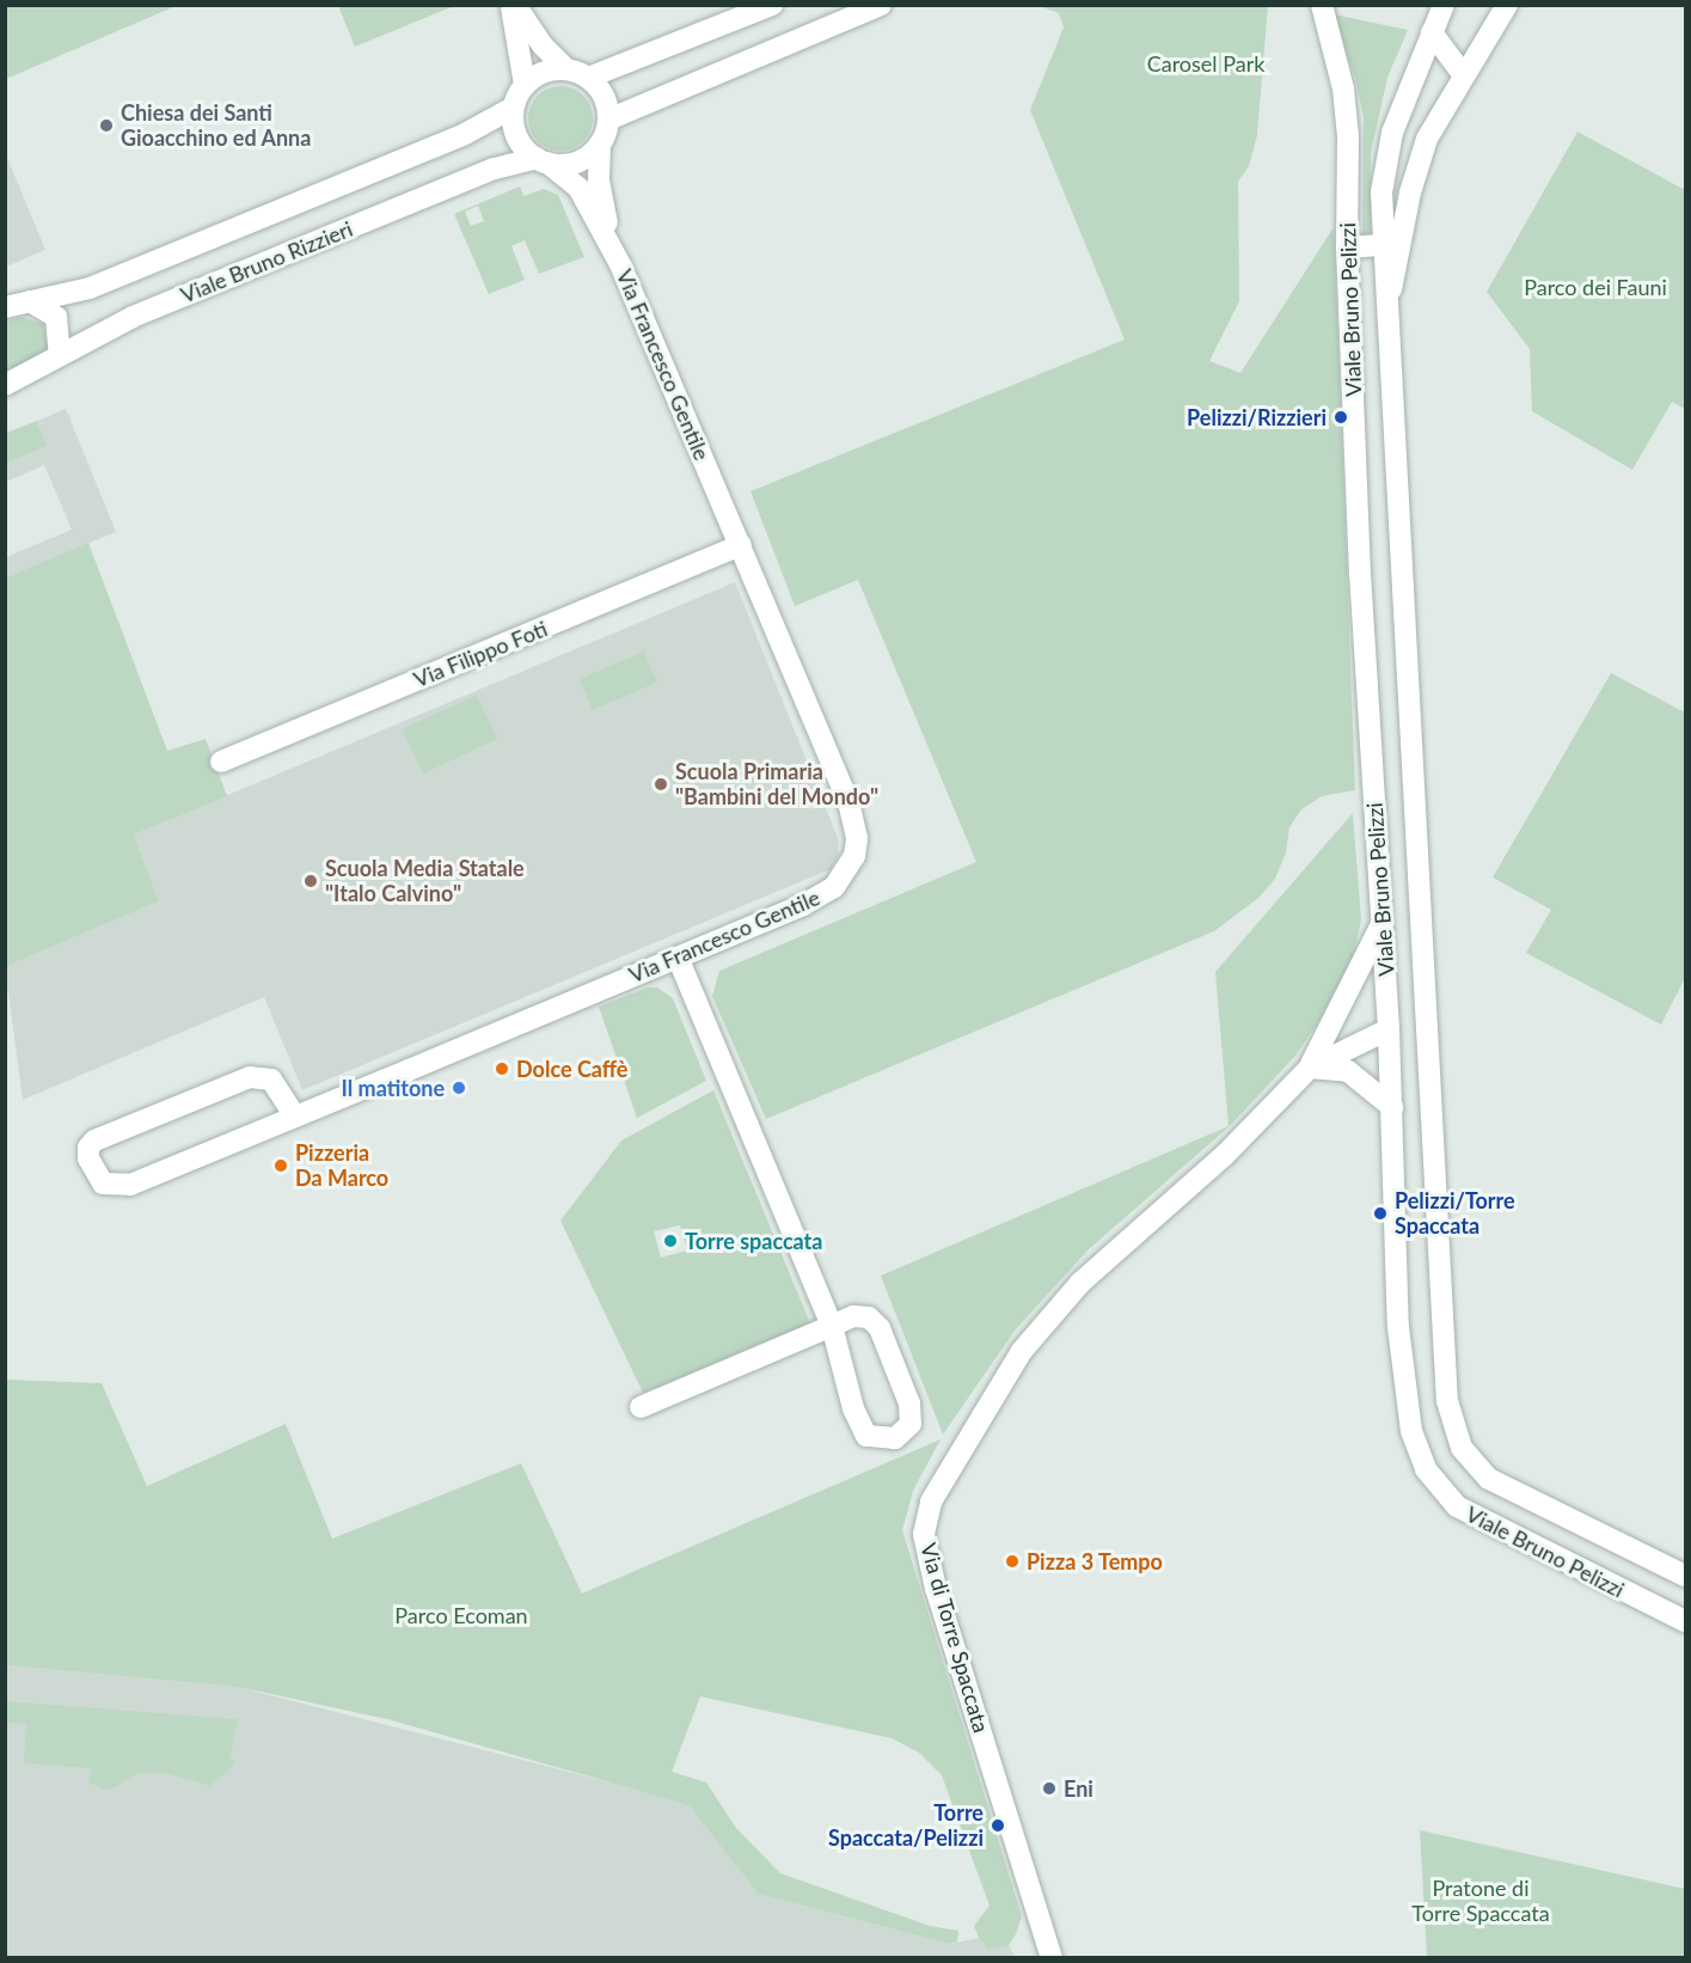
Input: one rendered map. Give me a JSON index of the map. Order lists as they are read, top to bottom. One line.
{"streets":{"street":["Viale Bruno Rizzieri","Viale Bruno Pelizzi","Via Francesco Gentile","Via Filippo Foti","Via di Torre Spaccata"]},"crossings":[["Viale Bruno Rizzieri","Via Francesco Gentile"],["Viale Bruno Pelizzi","Via di Torre Spaccata"],["Via Francesco Gentile","Via Filippo Foti"]],"parks":["Carosel Park","Parco dei Fauni","Parco Ecoman","Pratone di Torre Spaccata"],"places":["Chiesa dei Santi Gioacchino ed Anna","Pelizzi/Rizzieri","Scuola Primaria \"Bambini del Mondo\"","Scuola Media Statale \"Italo Calvino\"","Dolce Caffè","Il matitone","Pizzeria Da Marco","Pelizzi/Torre Spaccata","Torre spaccata","Pizza 3 Tempo","Eni","Torre Spaccata/Pelizzi"]}
